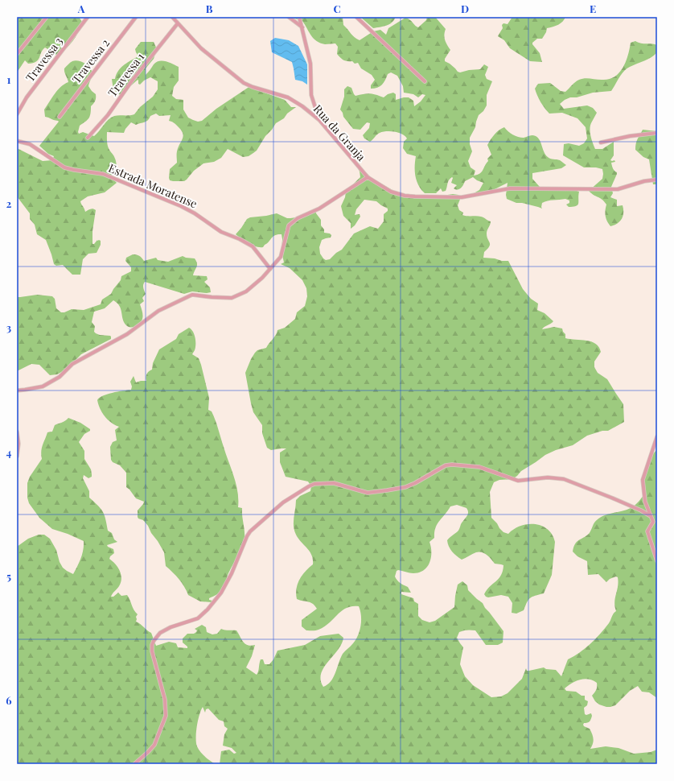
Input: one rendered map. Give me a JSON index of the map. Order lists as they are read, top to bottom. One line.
{"streets":{"street":["Travessa 3","Travessa 2","Travessa 1","Rua da Granja","Estrada Moratense"]},"crossings":[["Travessa 1","Rua da Granja"]],"grid":{"columns":["A","B","C","D","E"],"rows":["1","2","3","4","5","6"]}}
